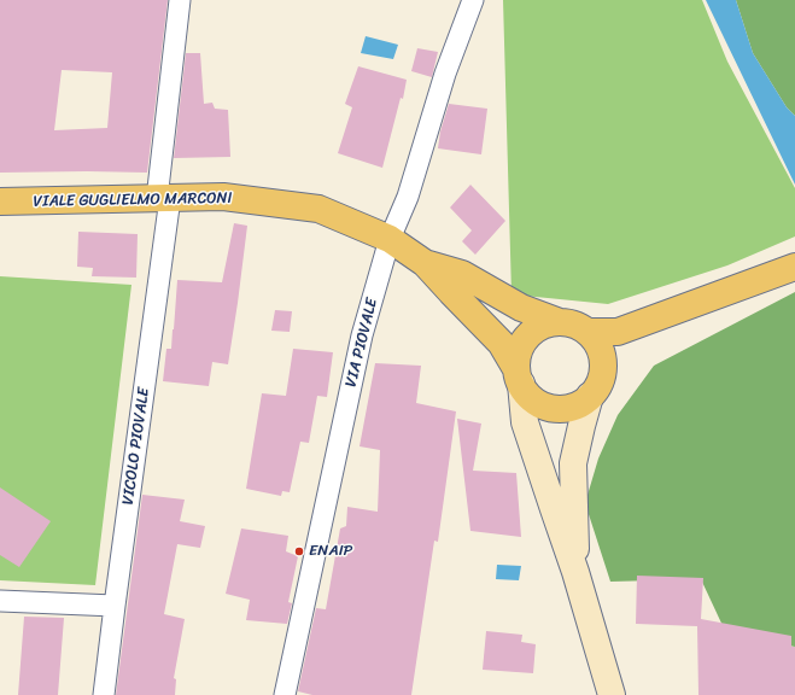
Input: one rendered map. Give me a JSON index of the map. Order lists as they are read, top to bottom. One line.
{"streets":{"main road":["VIALE GUGLIELMO MARCONI"],"street":["VIA PIOVALE","VICOLO PIOVALE"]},"crossings":[["VIALE GUGLIELMO MARCONI","VIA PIOVALE"],["VIALE GUGLIELMO MARCONI","VICOLO PIOVALE"]],"places":["ENAIP"]}
